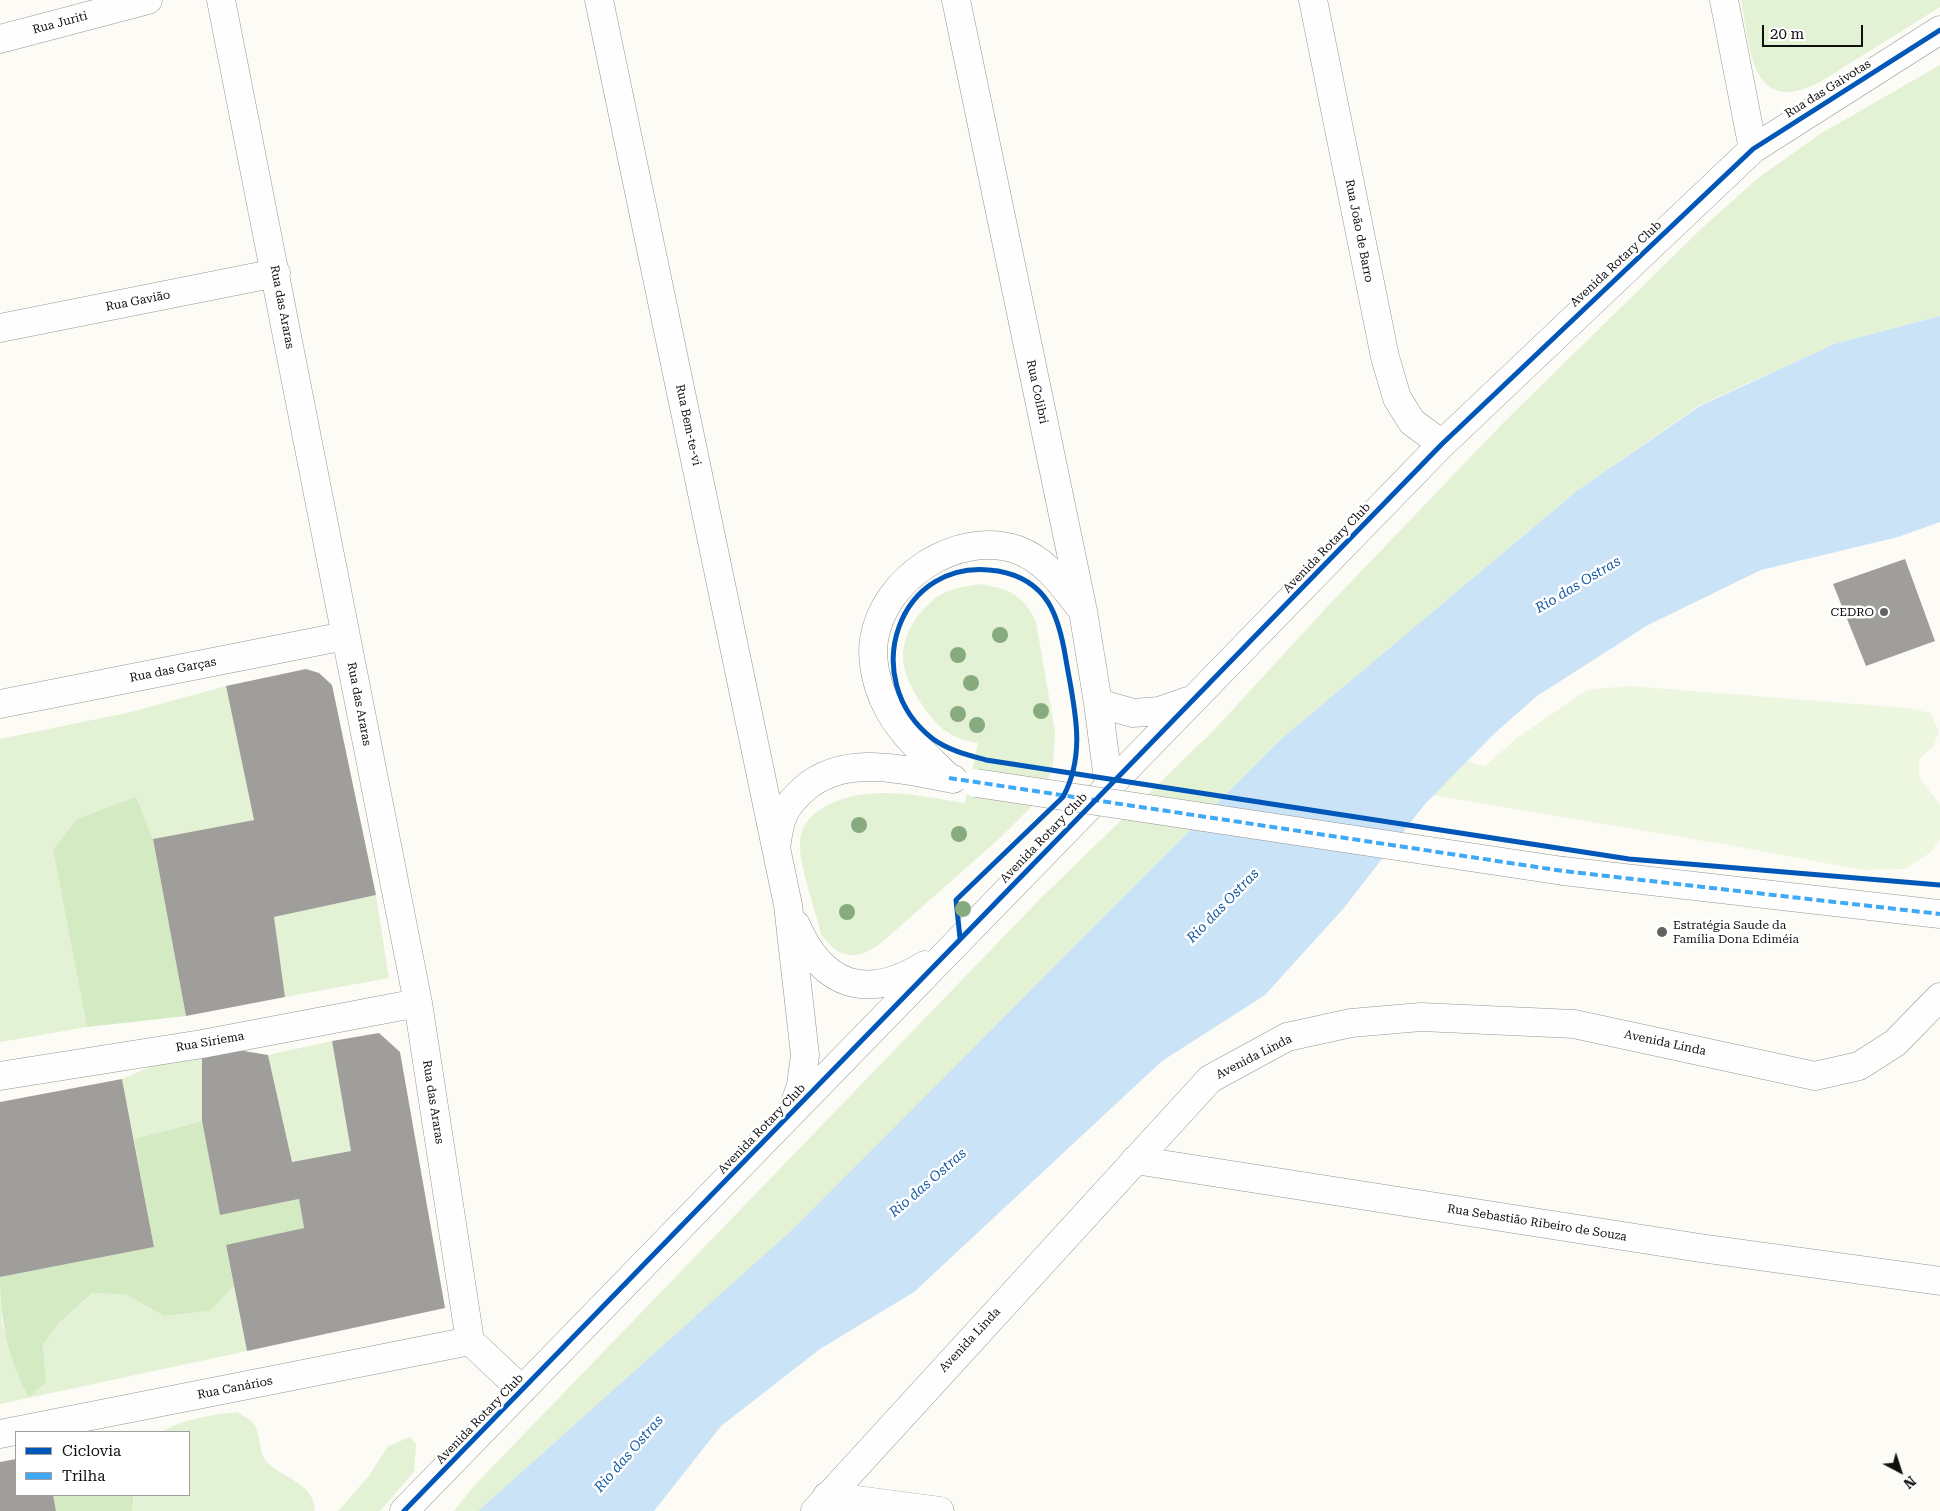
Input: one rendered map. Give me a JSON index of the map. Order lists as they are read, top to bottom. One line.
{"streets":{"street":["Rua Juriti","Rua das Gaivotas","Rua João de Barro","Avenida Rotary Club","Rua Gavião","Rua das Araras","Rua Colibri","Rua Bem-te-vi","Rua das Garças","Rua Siriema","Avenida Linda","Rua Sebastião Ribeiro de Souza","Rua Canários"]},"crossings":[["Rua das Gaivotas","Avenida Rotary Club"],["Rua João de Barro","Avenida Rotary Club"],["Avenida Rotary Club","Rua Colibri"],["Rua Gavião","Rua das Araras"],["Rua das Araras","Rua das Garças"],["Rua das Araras","Rua Siriema"],["Rua das Araras","Rua Canários"],["Avenida Linda","Rua Sebastião Ribeiro de Souza"]],"water":["Rio das Ostras"],"places":["CEDRO","Estratégia Saude da Família Dona Ediméia"],"legend":["Ciclovia","Trilha"],"scale_bar":"20 m","north":"bottom right"}
